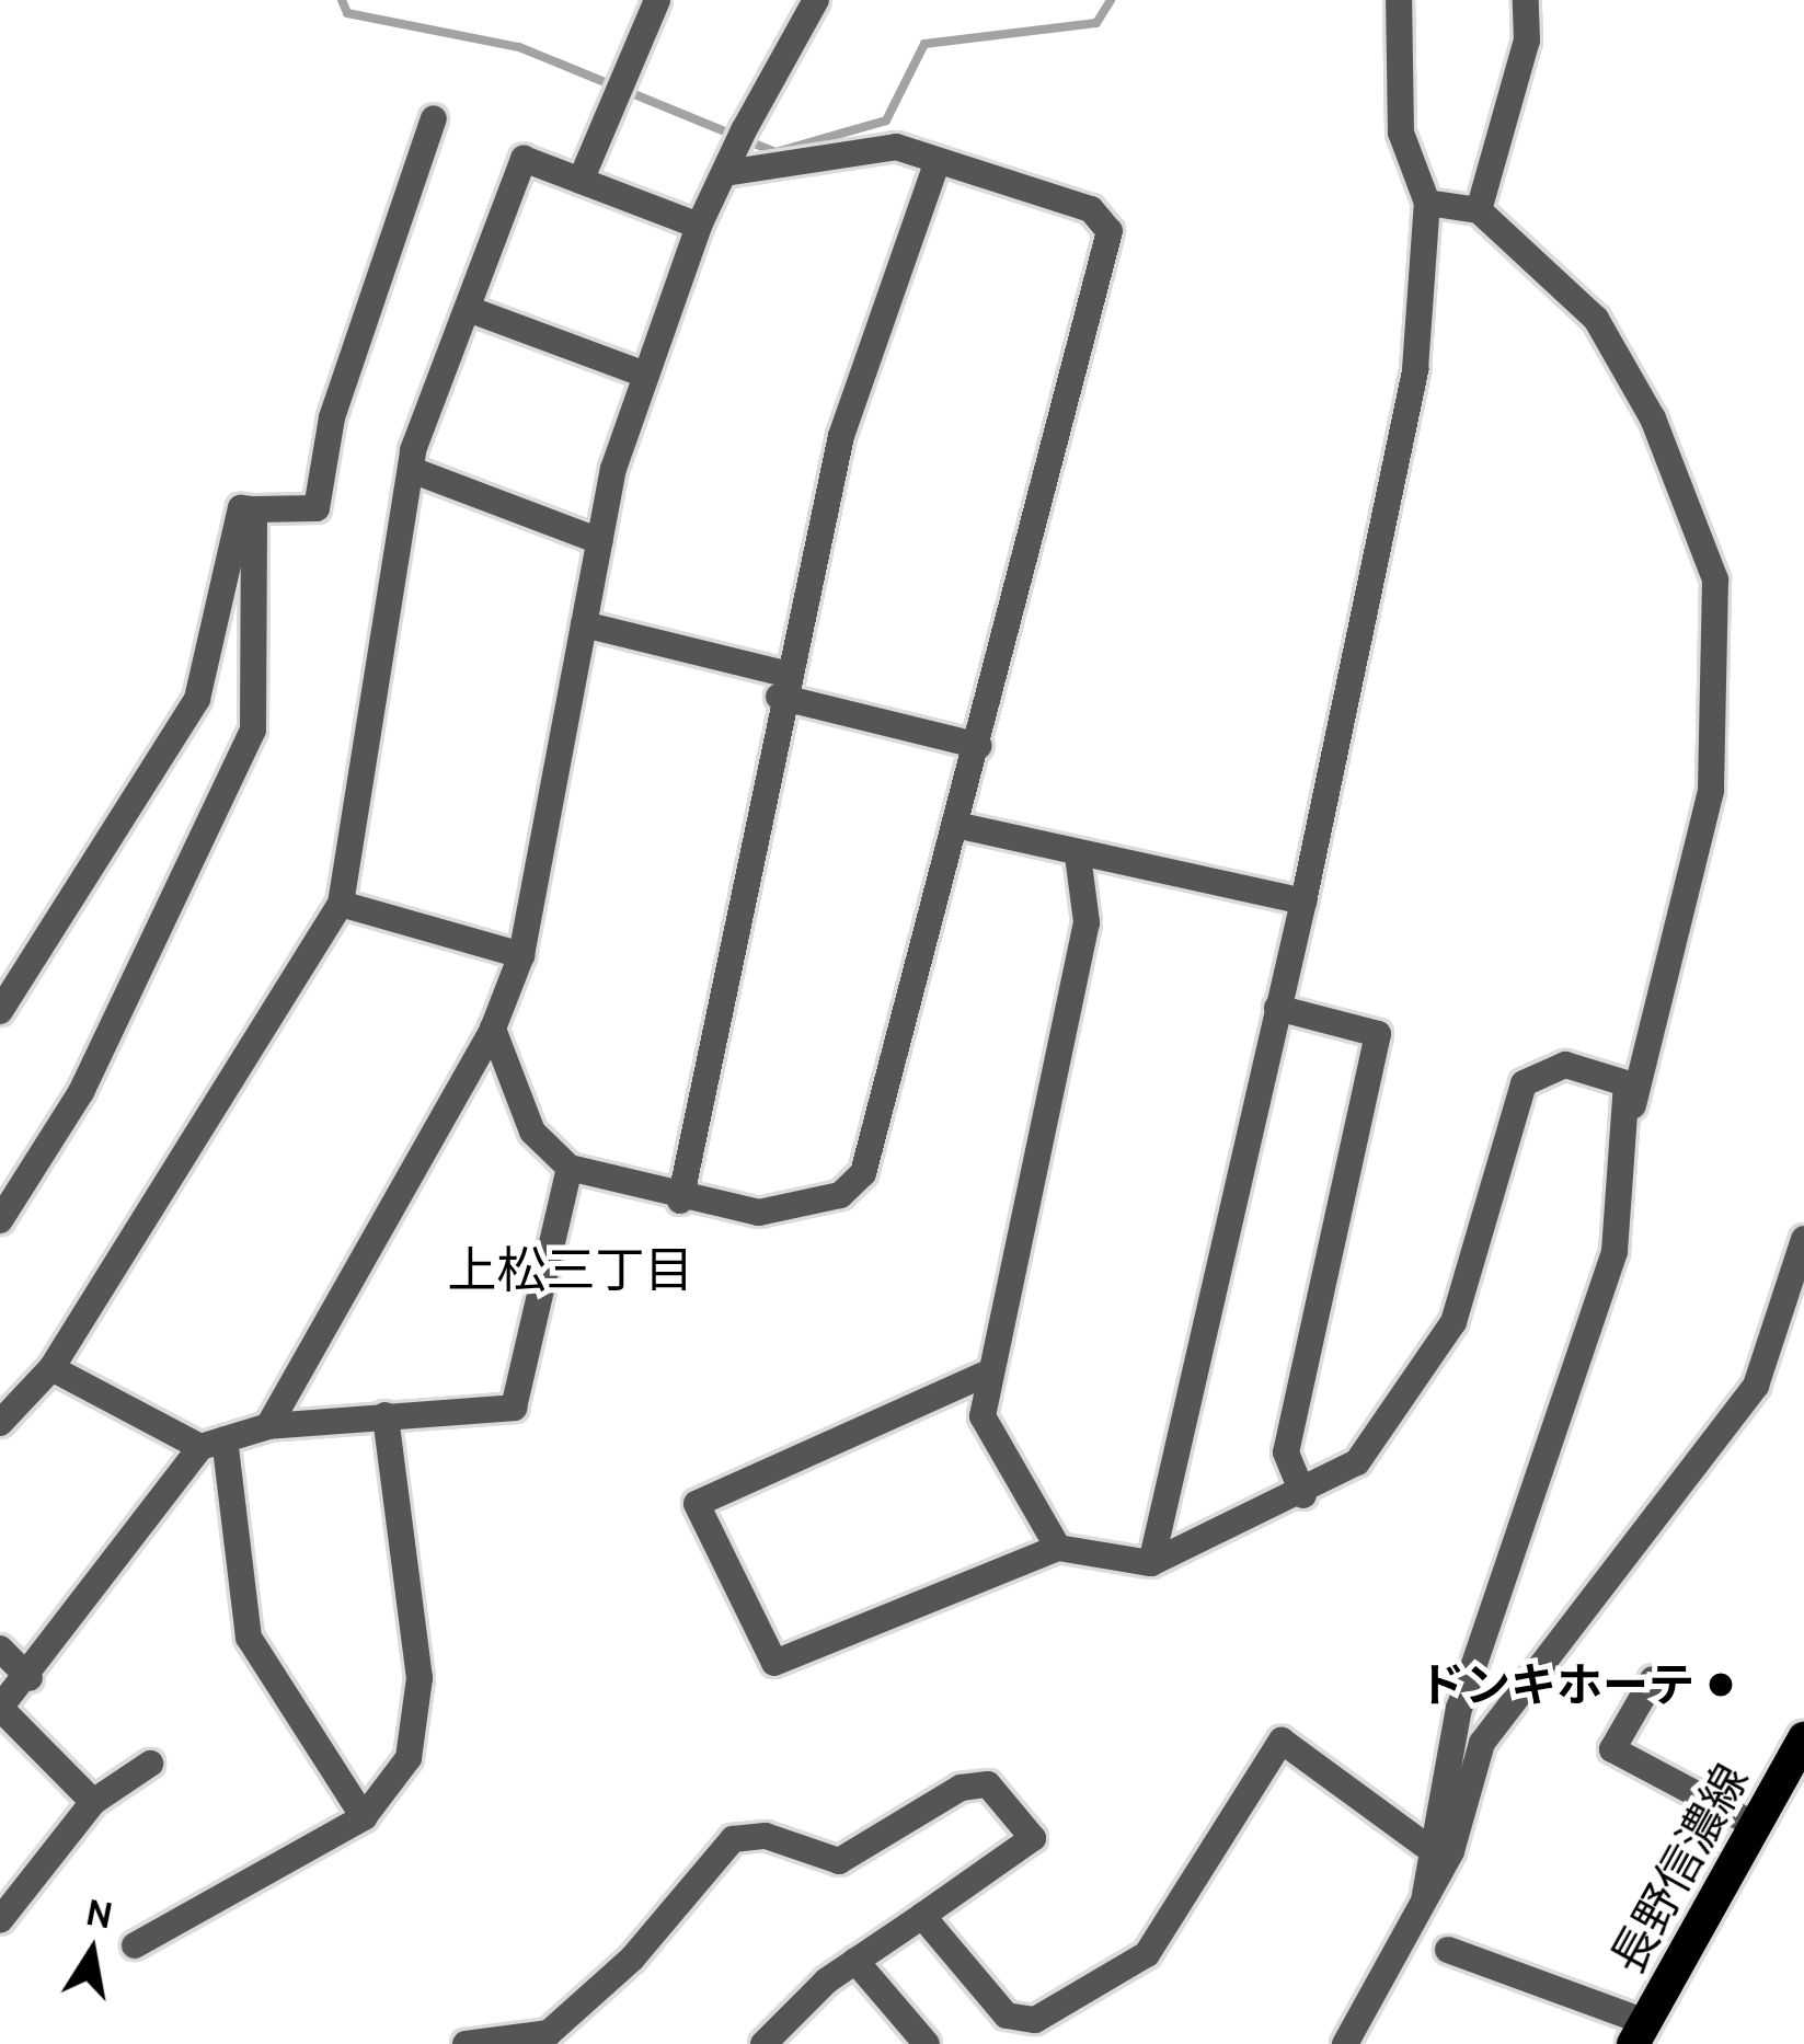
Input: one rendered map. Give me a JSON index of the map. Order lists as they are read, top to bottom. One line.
{"streets":{"main road":["長野信濃線"]},"districts":["上松三丁目"],"places":["ドンキホーテ"],"north":"top"}
